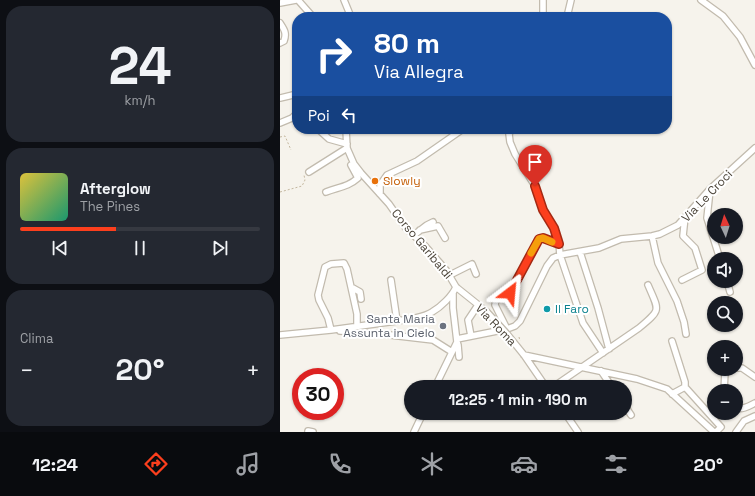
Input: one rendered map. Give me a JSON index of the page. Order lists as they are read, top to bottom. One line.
{"streets":{"street":["Via Le Croci","Corso Garibaldi","Via Roma"]},"crossings":[["Corso Garibaldi","Via Roma"]],"places":["Slowly","Il Faro","Santa Maria Assunta in Cielo"],"north":"top","page":{"tile":[["24","km/h"],"Clima"],"turn":["80 m","Via Allegra"],"then":"Poi","song":["Afterglow","The Pines"],"map_buttons":["+","−"],"heat":["−","20°","+"],"limit":"30","trip":"12:25 · 1 min · 190 m","tabs":["12:24","20°"]}}
